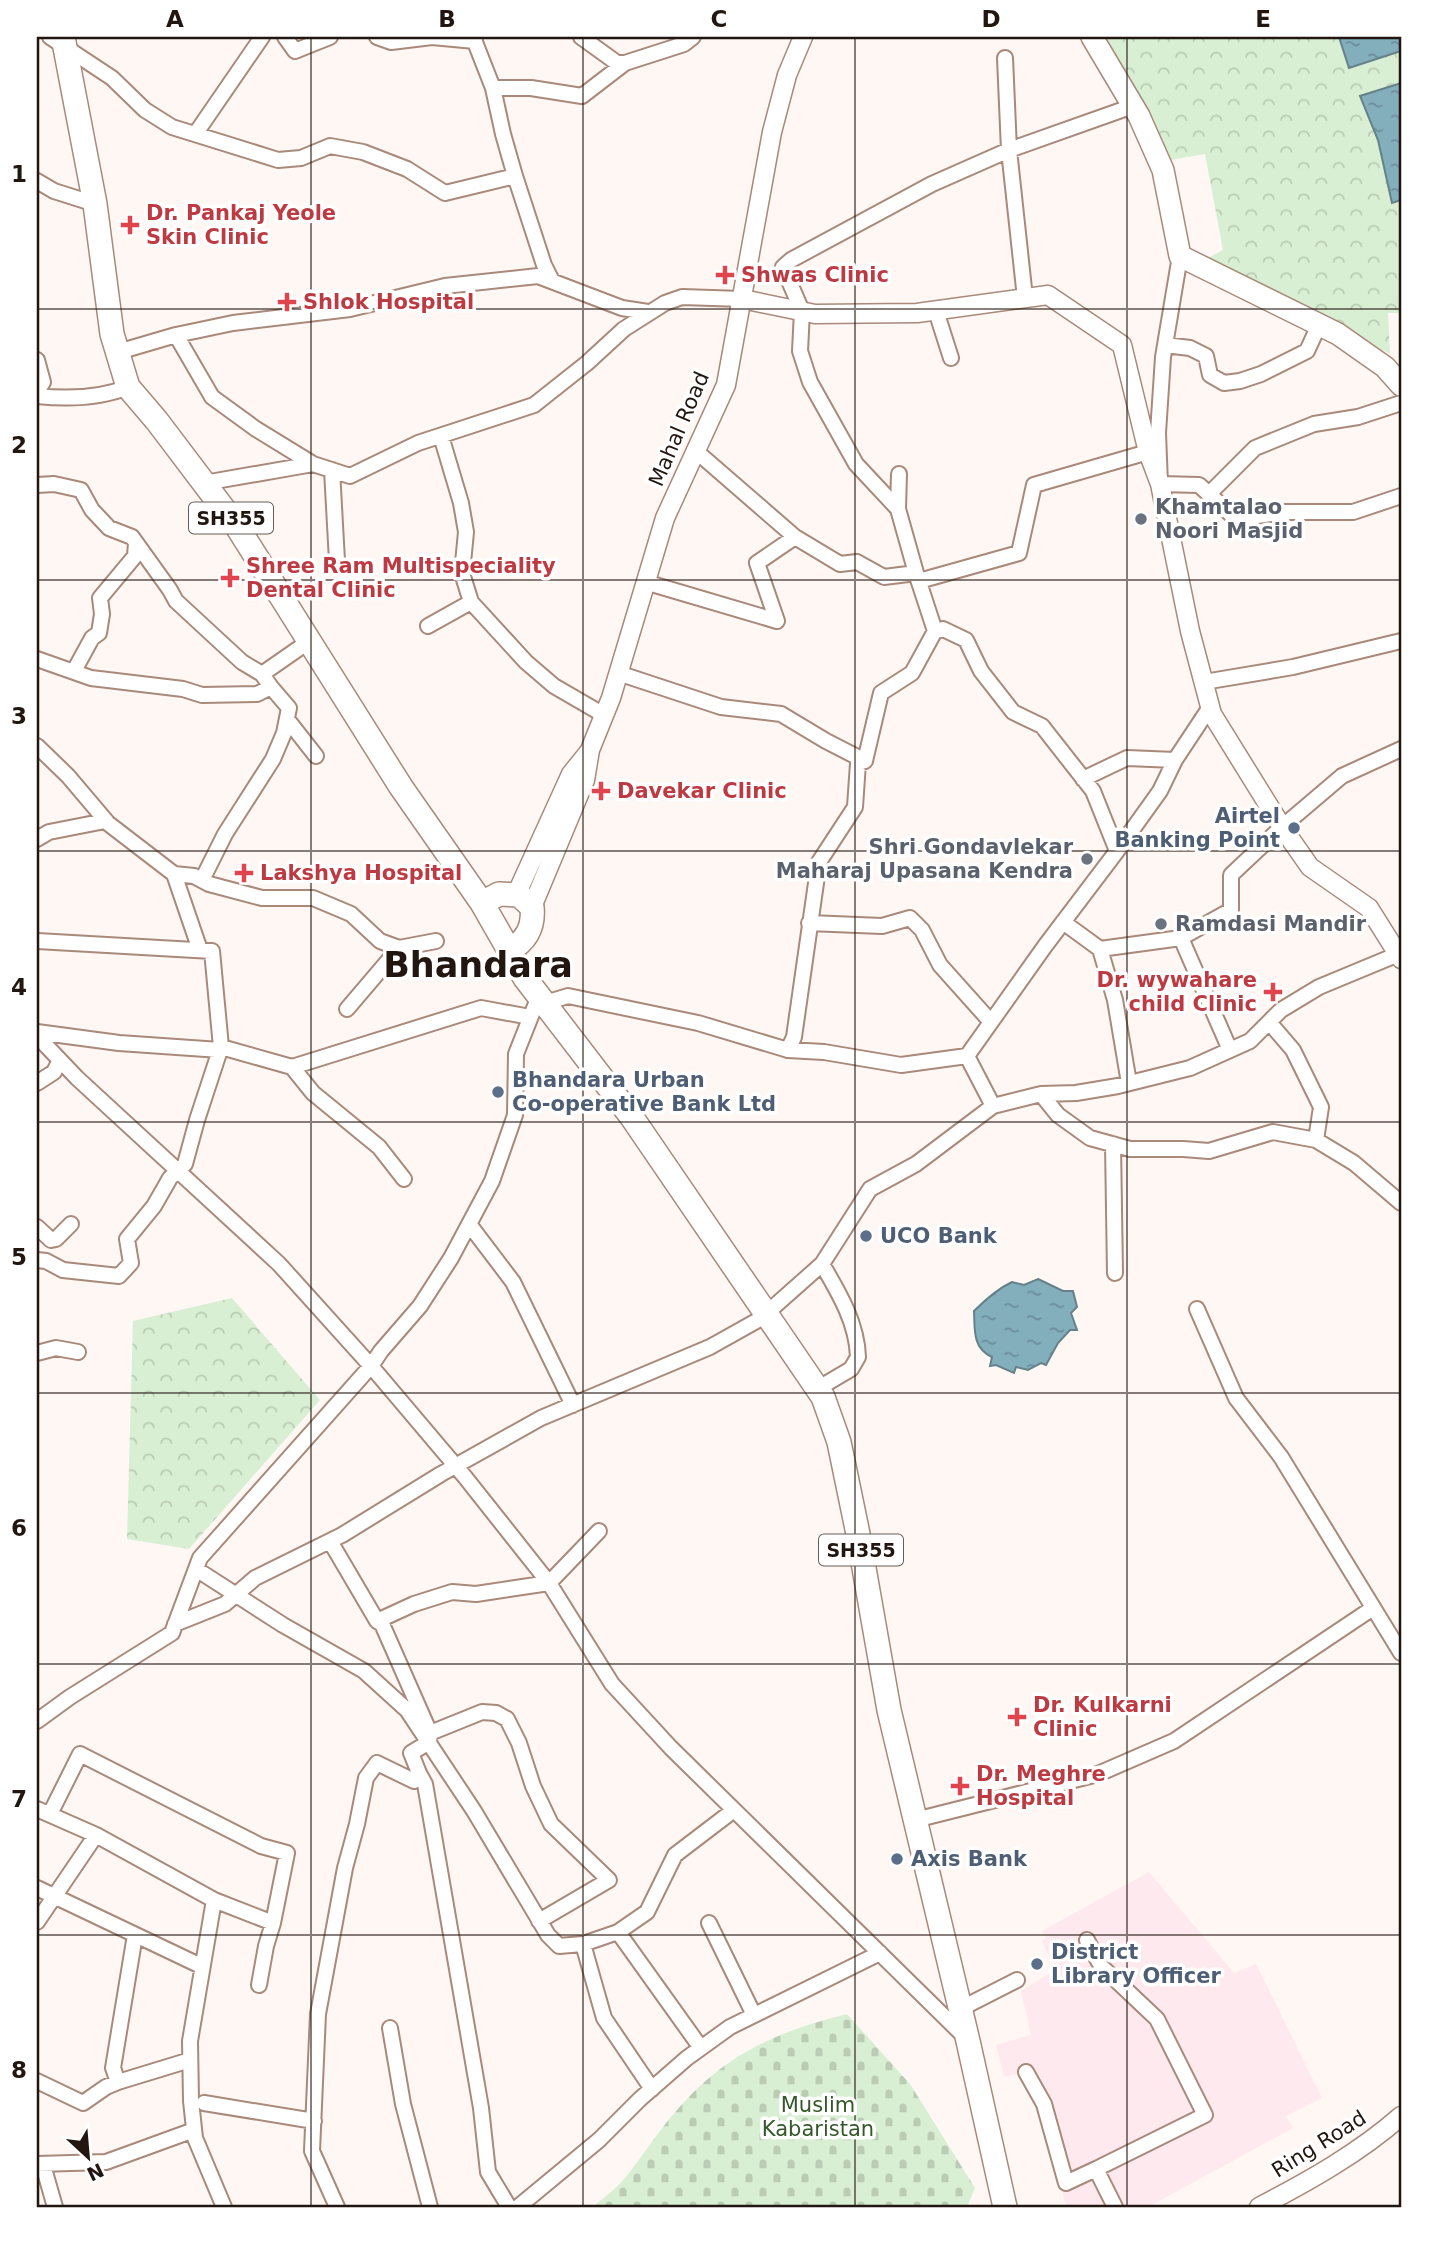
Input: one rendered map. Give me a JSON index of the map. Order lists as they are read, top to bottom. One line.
{"streets":{"main road":["SH355"],"street":["Mahal Road","Ring Road"]},"districts":["Bhandara"],"parks":["Muslim Kabaristan"],"places":{"health":["Dr. Pankaj Yeole Skin Clinic","Shwas Clinic","Shlok Hospital","Shree Ram Multispeciality Dental Clinic","Davekar Clinic","Lakshya Hospital","Dr. wywahare child Clinic","Dr. Kulkarni Clinic","Dr. Meghre Hospital"],"other":["Khamtalao Noori Masjid","Airtel Banking Point","Shri Gondavlekar Maharaj Upasana Kendra","Ramdasi Mandir","Bhandara Urban Co-operative Bank Ltd","UCO Bank","Axis Bank","District Library Officer"]},"north":"bottom right","grid":{"columns":["A","B","C","D","E"],"rows":["1","2","3","4","5","6","7","8"]}}
